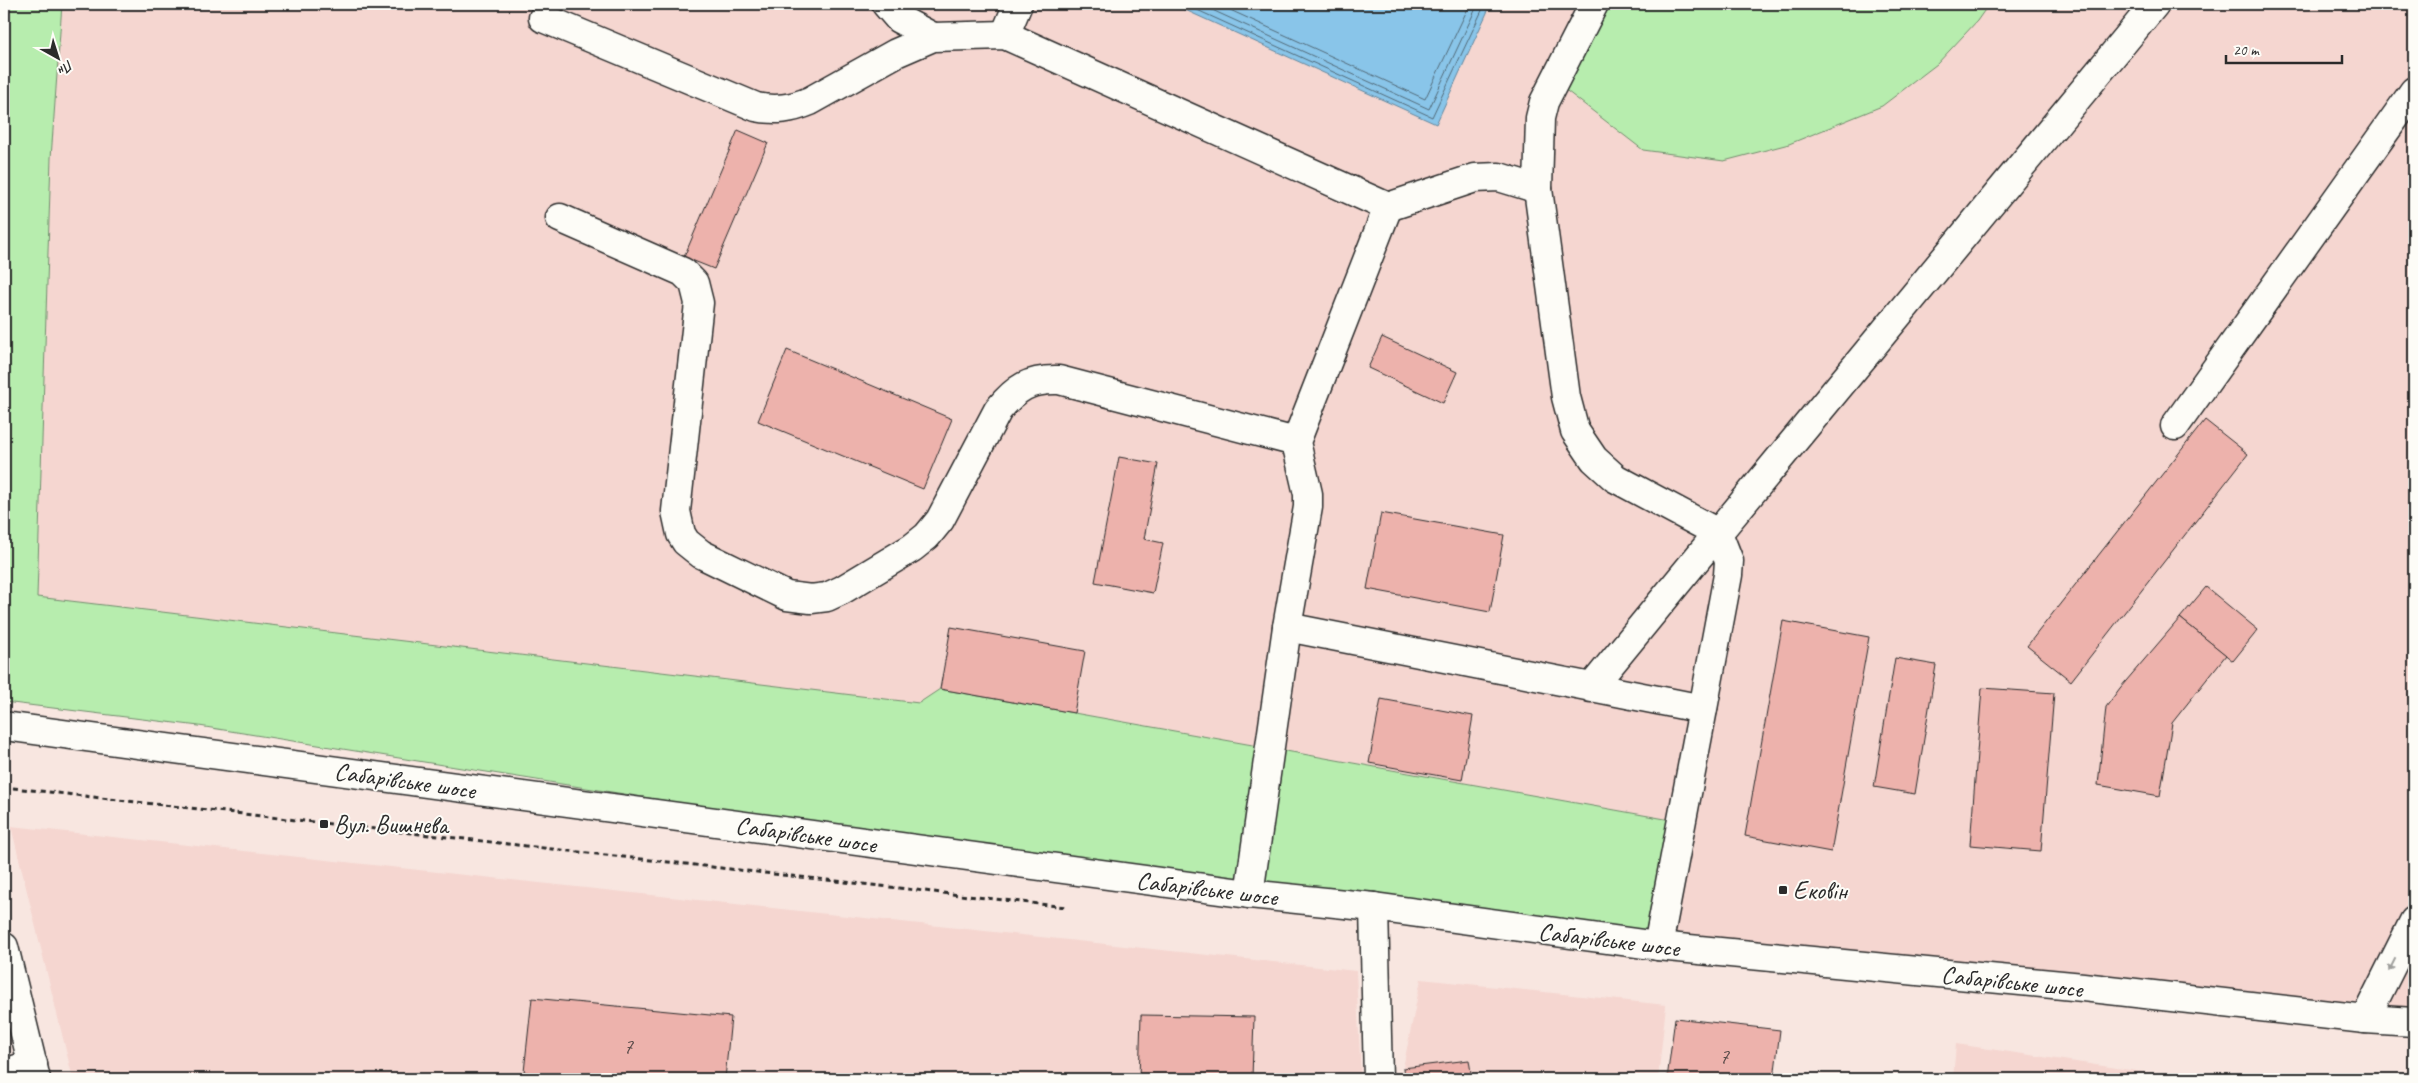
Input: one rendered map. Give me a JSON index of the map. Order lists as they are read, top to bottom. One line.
{"streets":{"street":["Сабарівське шосе"]},"places":{"transit":["Вул. Вишнева","Ековін"]},"house_numbers":["7","7"],"scale_bar":"20 m","north":"bottom right"}
